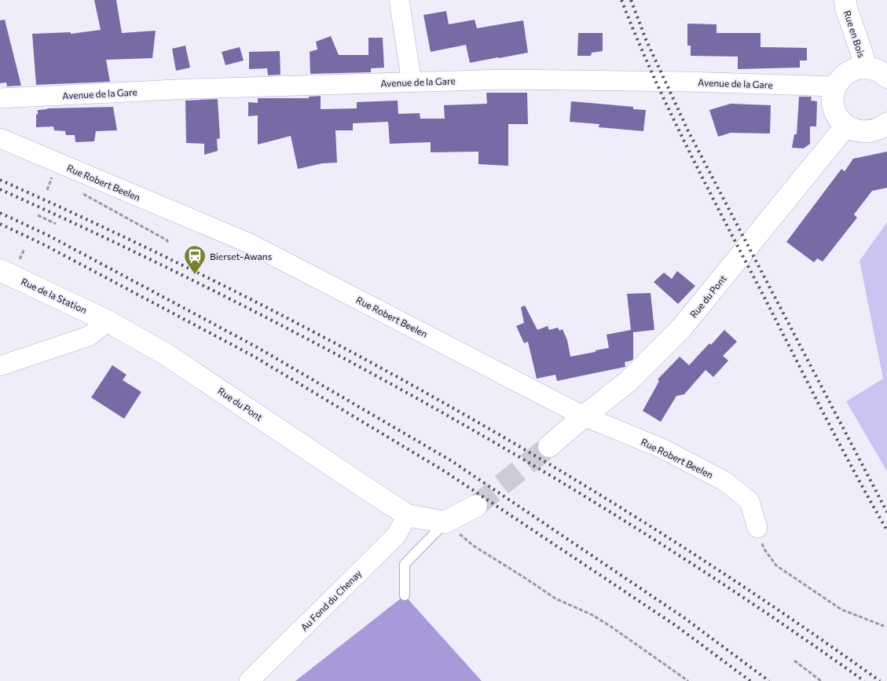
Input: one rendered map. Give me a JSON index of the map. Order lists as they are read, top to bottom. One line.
{"streets":{"street":["Rue en Bois","Avenue de la Gare","Rue Robert Beelen","Rue de la Station","Rue du Pont","Au Fond du Chenay"]},"crossings":[["Rue Robert Beelen","Rue du Pont"],["Rue de la Station","Rue du Pont"],["Rue du Pont","Au Fond du Chenay"]],"places":{"station":["Bierset-Awans"]}}
